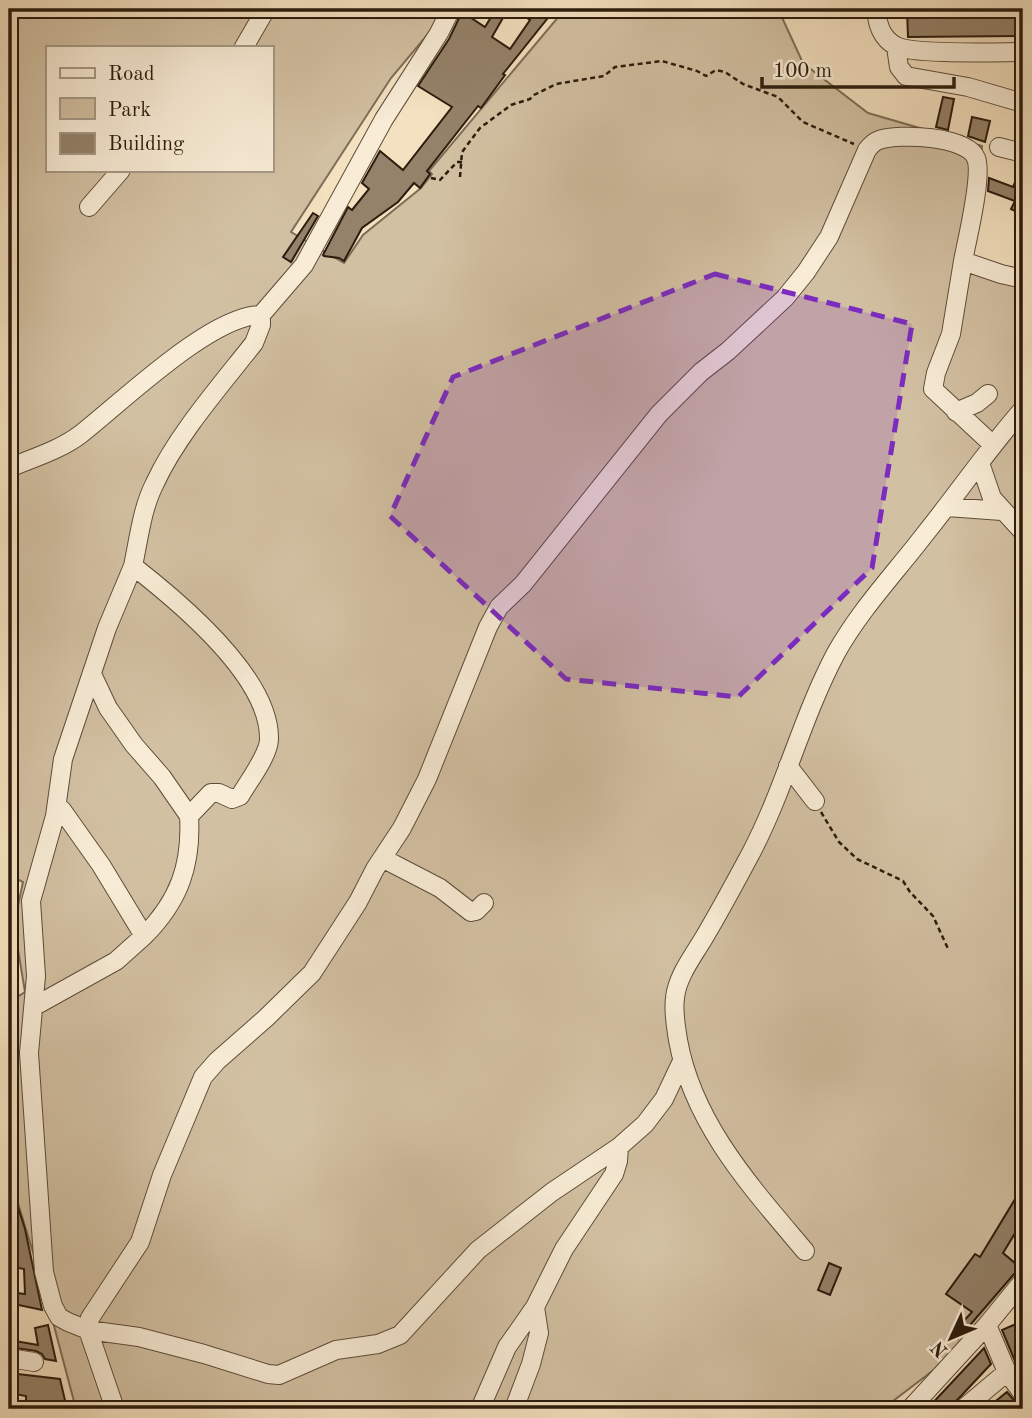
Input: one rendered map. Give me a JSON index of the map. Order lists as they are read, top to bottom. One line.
{"legend":["Road","Park","Building"],"scale_bar":"100 m","north":"bottom left"}
